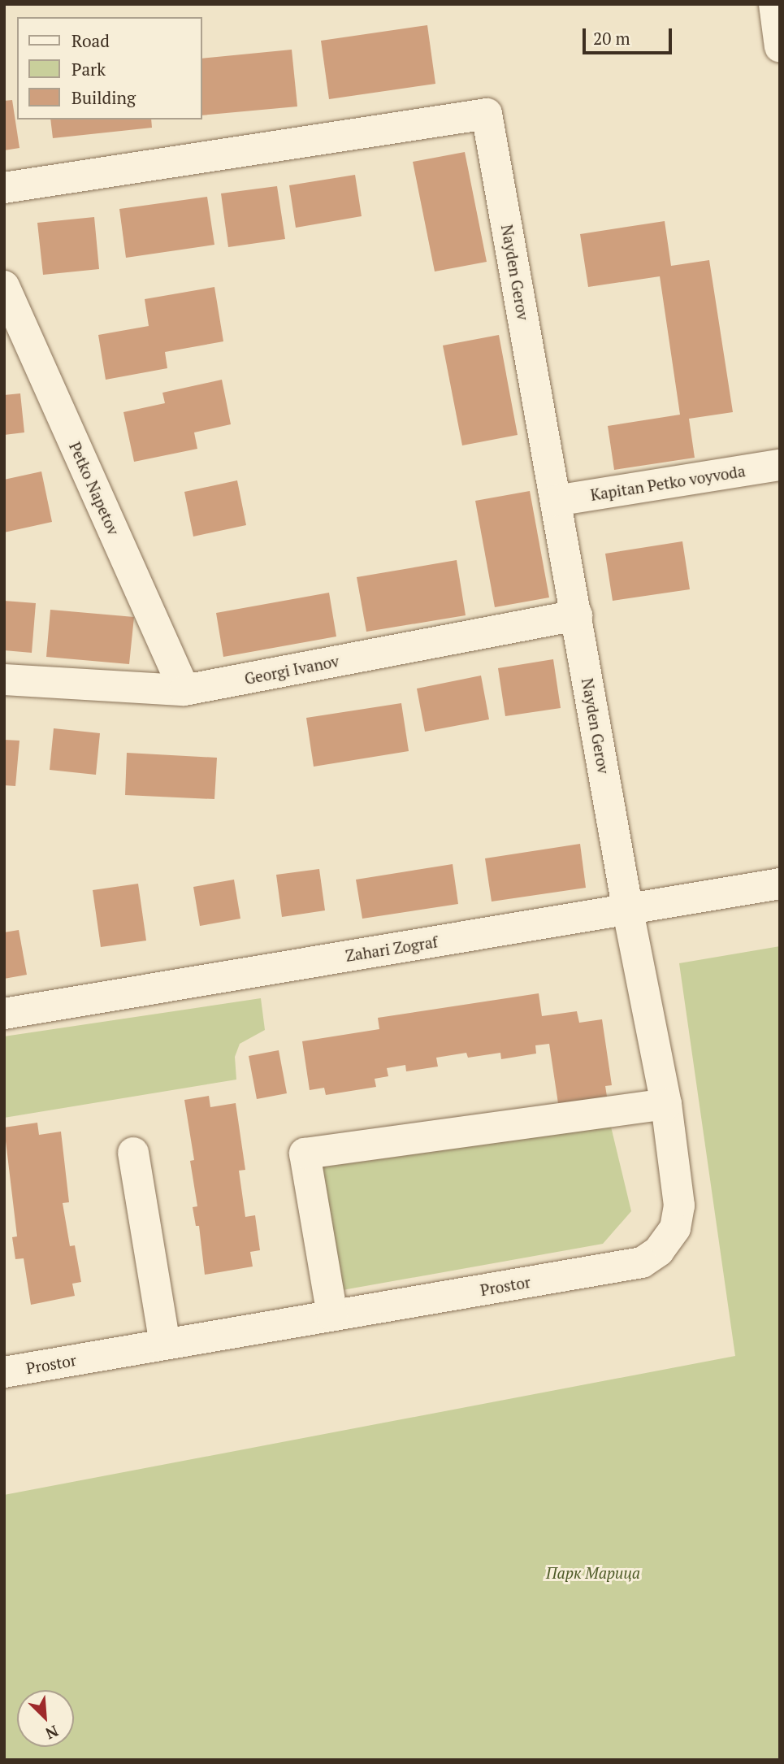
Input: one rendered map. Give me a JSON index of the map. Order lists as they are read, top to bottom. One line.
{"streets":{"street":["Nayden Gerov","Kapitan Petko voyvoda","Petko Napetov","Georgi Ivanov","Zahari Zograf","Prostor"]},"crossings":[["Nayden Gerov","Kapitan Petko voyvoda"],["Nayden Gerov","Georgi Ivanov"],["Nayden Gerov","Zahari Zograf"],["Nayden Gerov","Prostor"],["Petko Napetov","Georgi Ivanov"],["Zahari Zograf","Prostor"]],"parks":["Парк Марица"],"legend":["Road","Park","Building"],"scale_bar":"20 m","north":"bottom right"}
